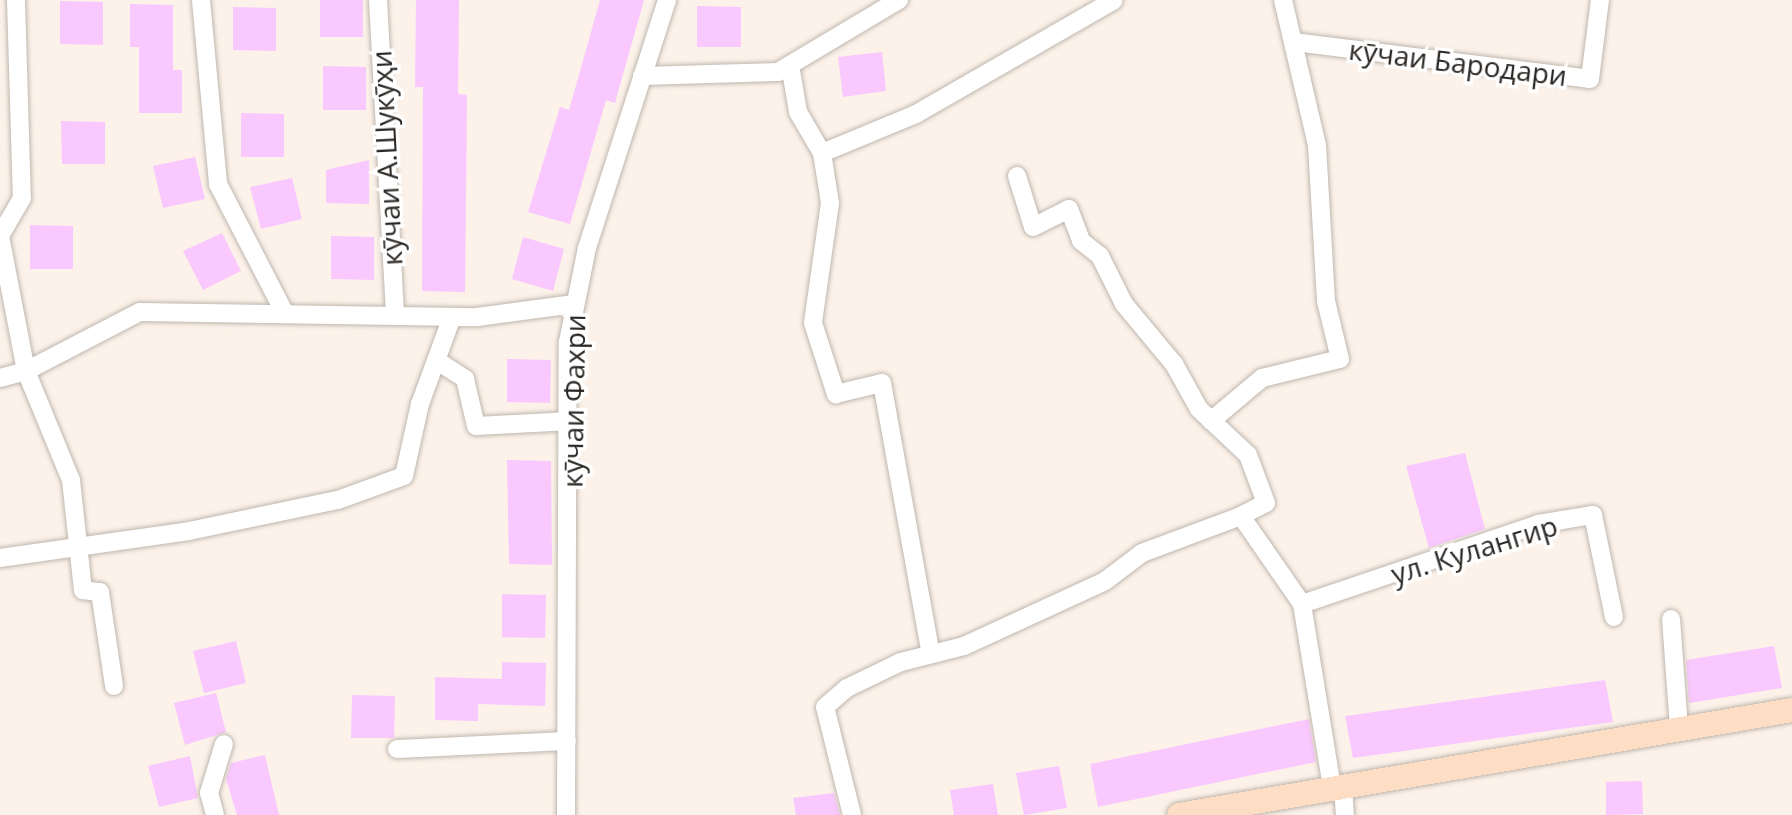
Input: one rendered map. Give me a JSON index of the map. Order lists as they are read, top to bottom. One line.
{"streets":{"street":["кӯчаи Бародари","кӯчаи А.Шукӯҳи","кӯчаи Фахри","ул. Кулангир"]}}
